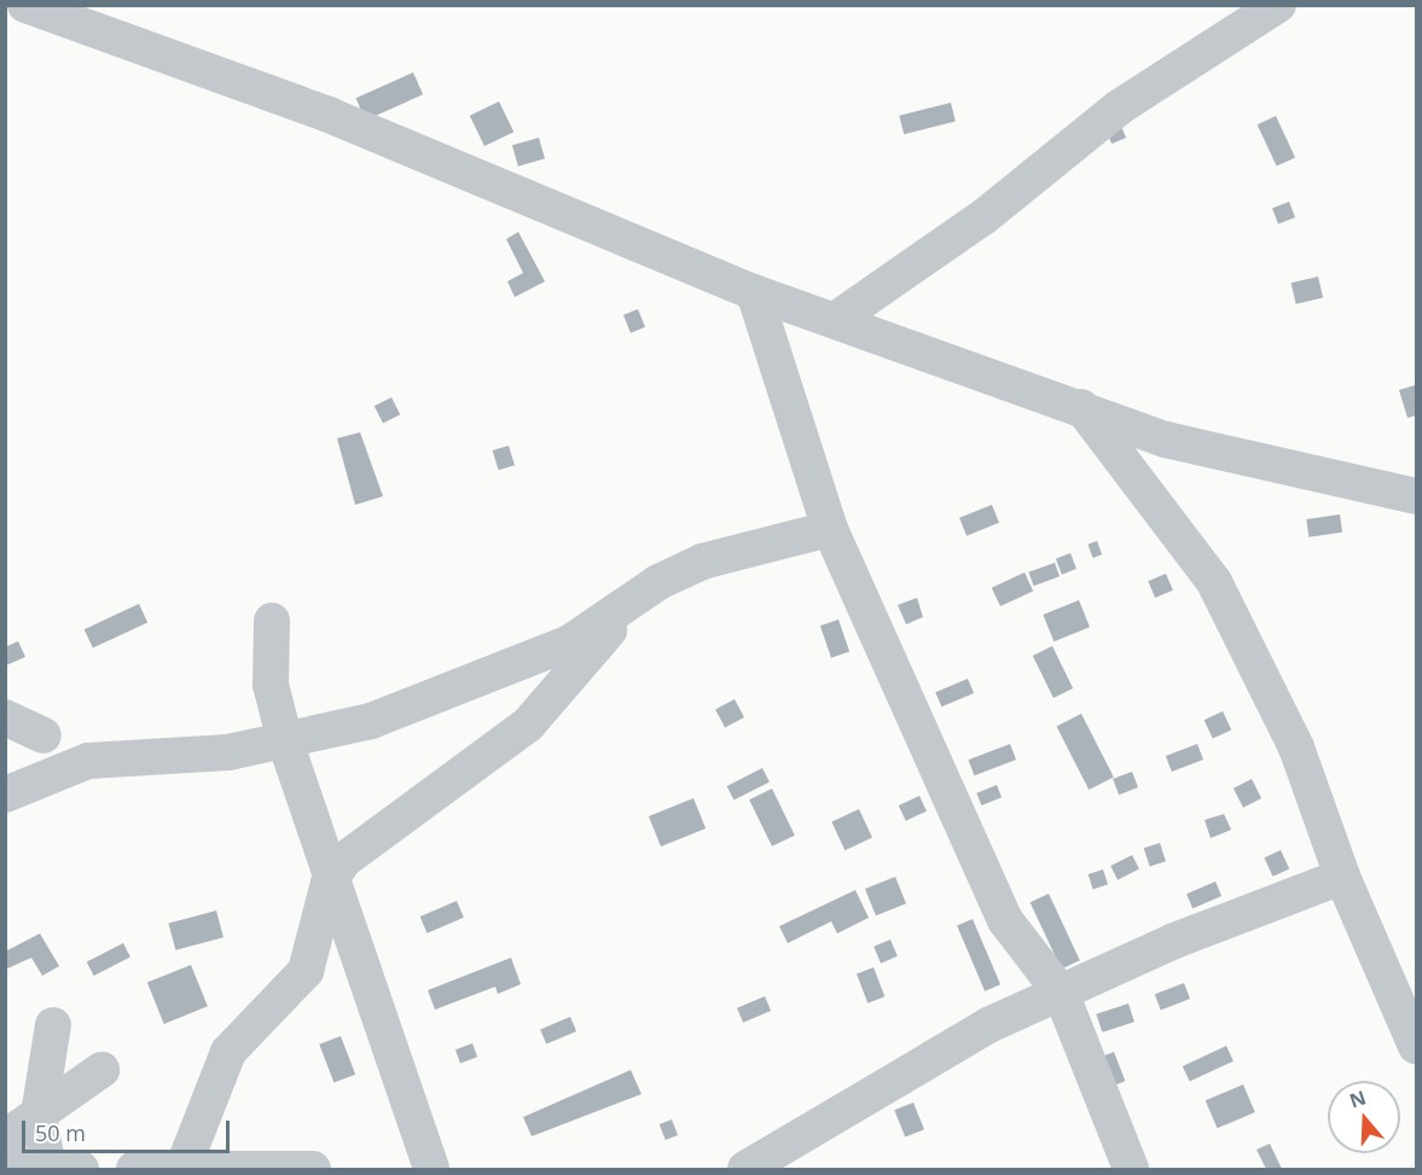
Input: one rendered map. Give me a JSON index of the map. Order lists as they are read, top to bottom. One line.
{"scale_bar":"50 m","north":"top"}
